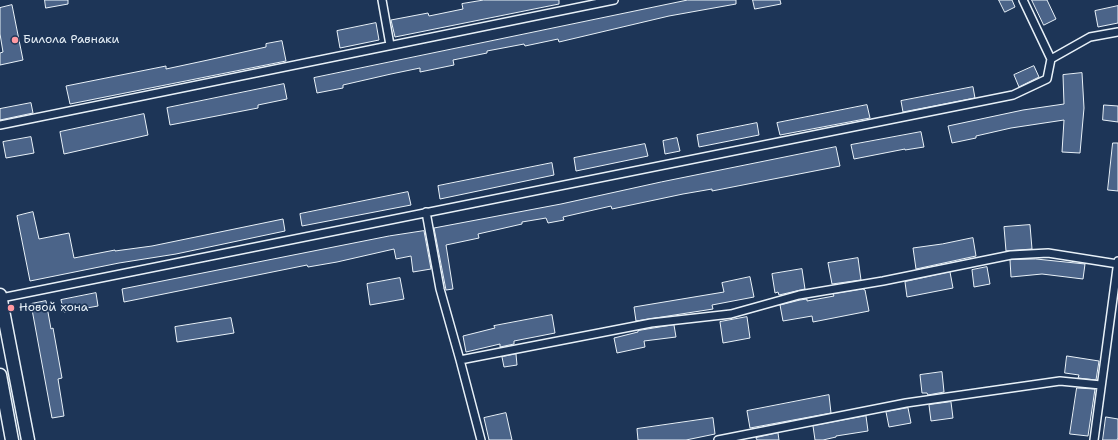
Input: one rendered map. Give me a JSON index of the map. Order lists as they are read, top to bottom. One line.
{"places":["Билола Равнаки","Новой хона"]}
